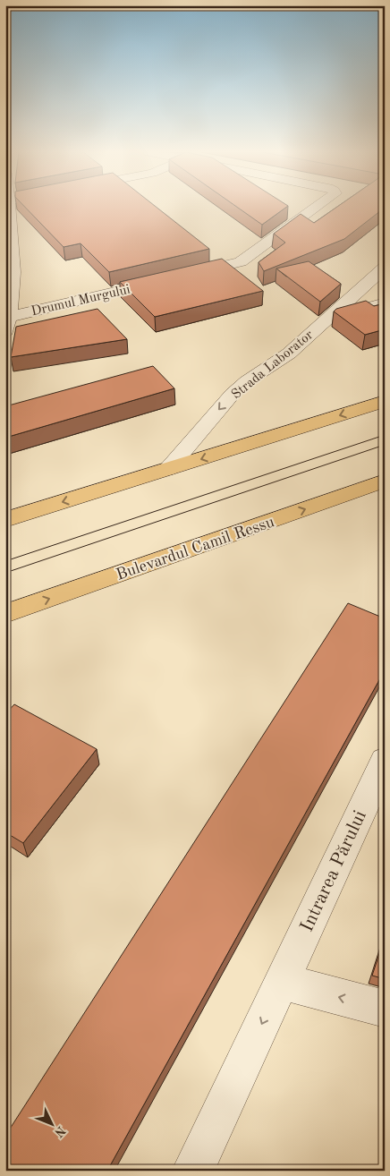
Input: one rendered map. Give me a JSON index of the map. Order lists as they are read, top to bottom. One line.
{"streets":{"main road":["Bulevardul Camil Ressu"],"street":["Drumul Murgului","Strada Laborator","Intrarea Părului"]},"one_way":["Intrarea Părului"],"north":"bottom right"}
